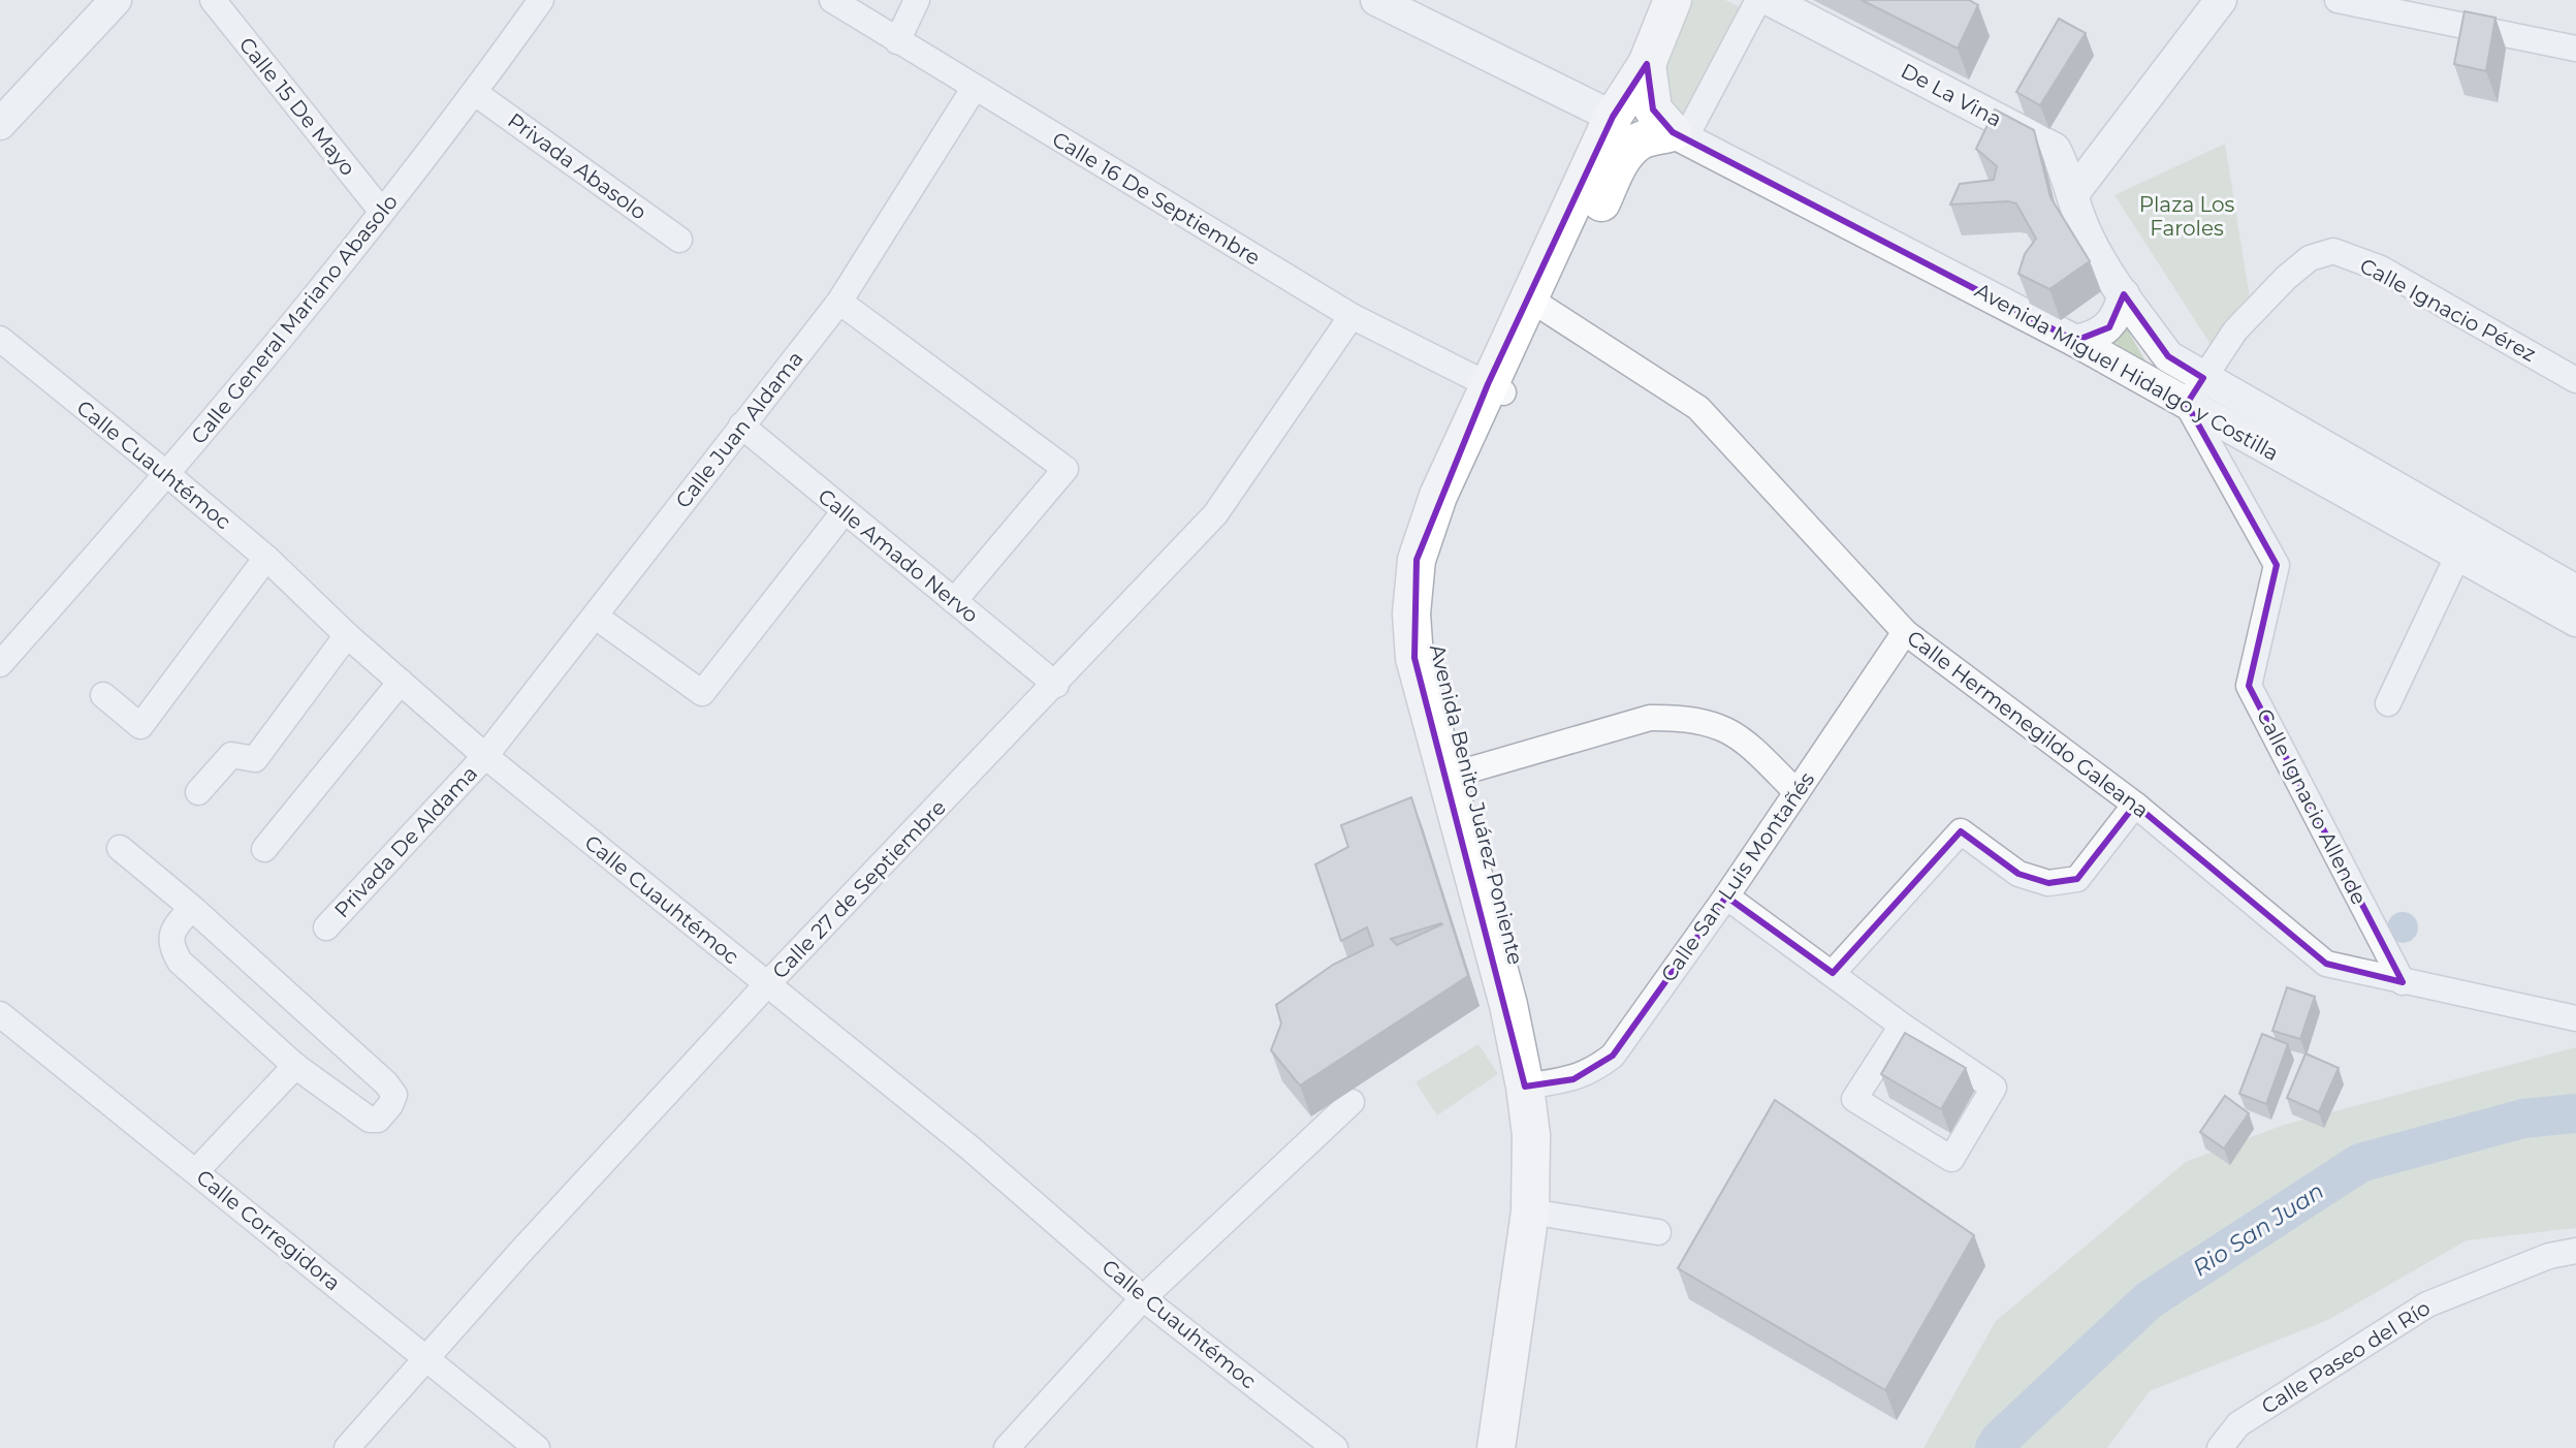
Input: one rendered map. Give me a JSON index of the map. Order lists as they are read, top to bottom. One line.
{"streets":{"main road":["Avenida Benito Juárez Poniente"],"street":["De La Vina","Calle 15 De Mayo","Privada Abasolo","Calle 16 De Septiembre","Calle Ignacio Pérez","Calle General Mariano Abasolo","Avenida Miguel Hidalgo y Costilla","Calle Juan Aldama","Calle Cuauhtémoc","Calle Amado Nervo","Calle Hermenegildo Galeana","Calle Ignacio Allende","Privada De Aldama","Calle San Luis Montañés","Calle 27 de Septiembre","Calle Corregidora","Calle Paseo del Río"]},"crossings":[["De La Vina","Avenida Miguel Hidalgo y Costilla"],["Calle 15 De Mayo","Calle General Mariano Abasolo"],["Privada Abasolo","Calle General Mariano Abasolo"],["Calle 16 De Septiembre","Calle Juan Aldama"],["Calle 16 De Septiembre","Avenida Benito Juárez Poniente"],["Calle 16 De Septiembre","Calle 27 de Septiembre"],["Calle Ignacio Pérez","Avenida Miguel Hidalgo y Costilla"],["Calle Ignacio Pérez","Calle Ignacio Allende"],["Calle General Mariano Abasolo","Calle Cuauhtémoc"],["Avenida Miguel Hidalgo y Costilla","Avenida Benito Juárez Poniente"],["Avenida Miguel Hidalgo y Costilla","Calle Ignacio Allende"],["Calle Juan Aldama","Calle Cuauhtémoc"],["Calle Juan Aldama","Calle Amado Nervo"],["Calle Juan Aldama","Privada De Aldama"],["Calle Cuauhtémoc","Privada De Aldama"],["Calle Cuauhtémoc","Calle 27 de Septiembre"],["Calle Amado Nervo","Calle 27 de Septiembre"],["Calle Hermenegildo Galeana","Avenida Benito Juárez Poniente"],["Calle Hermenegildo Galeana","Calle Ignacio Allende"],["Calle Hermenegildo Galeana","Calle San Luis Montañés"],["Avenida Benito Juárez Poniente","Calle San Luis Montañés"],["Calle 27 de Septiembre","Calle Corregidora"]],"water":["Rio San Juan"],"parks":["Plaza Los Faroles"]}
